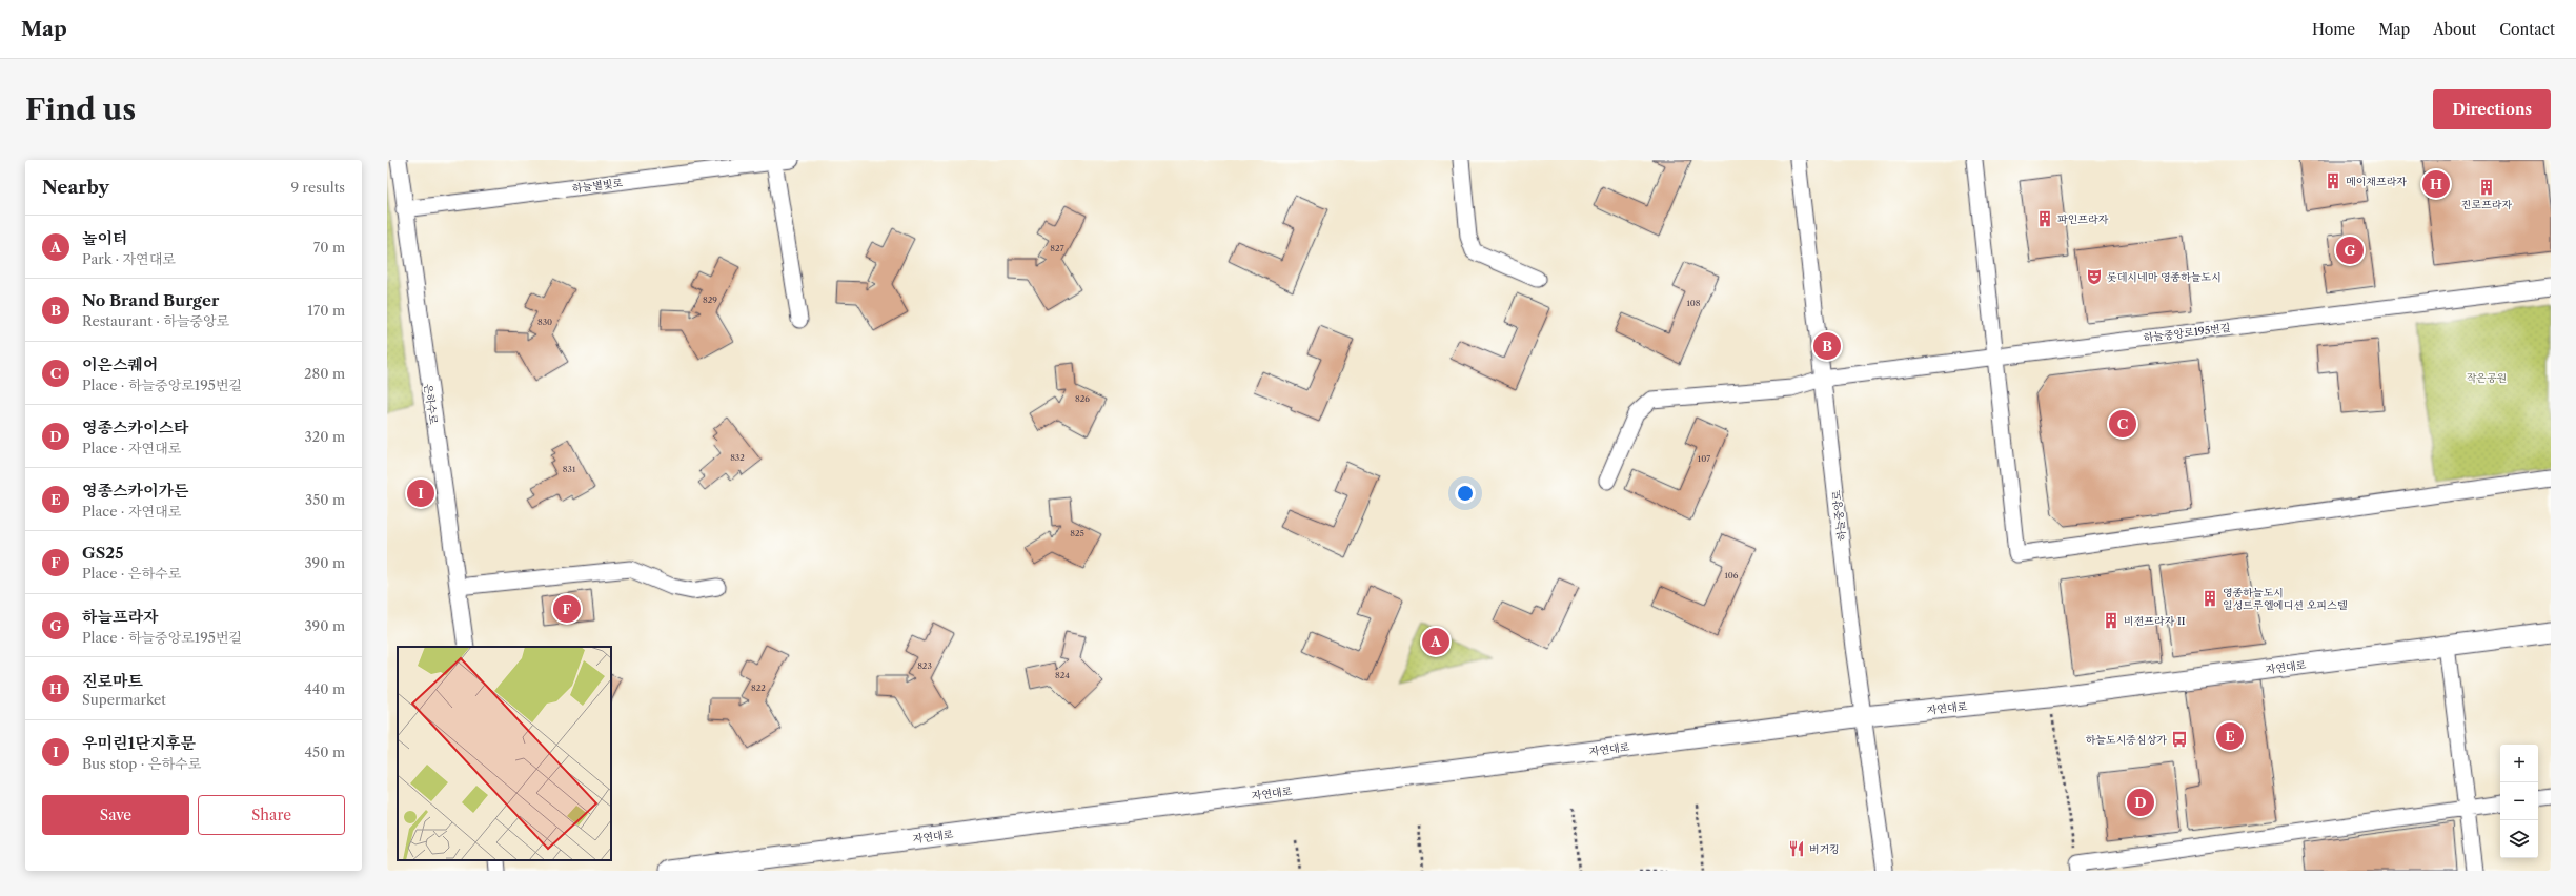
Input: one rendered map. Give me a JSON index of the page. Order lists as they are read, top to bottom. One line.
{"streets":{"main road":["자연대로"],"street":["하늘별빛로","하늘중앙로195번길","은하수로","하늘중앙로"]},"crossings":[["하늘별빛로","은하수로"],["하늘중앙로195번길","하늘중앙로"],["하늘중앙로","자연대로"]],"parks":["작은공원"],"places":{"building":["메이채프라자","진로프라자","파인프라자","영종하늘도시 일성트루엘에디션 오피스텔","비젼프라자 II"],"theatre":["롯데시네마 영종하늘도시"],"bus stop":["하늘도시중심상가"],"restaurant":["버거킹"]},"house_numbers":["827","829","108","830","826","832","107","831","825","106","823","824","822"],"page":{"header":"Map","nav":["Home","Map","About","Contact"],"buttons":["Directions",["Save","Share"]],"title":"Find us","heading":["Nearby","9 results"],"pins":["H","G","B","C","I","F","A","E","D"],"list":[{"mark":"A","name":"놀이터","note":"Park · 자연대로","value":"70 m"},{"mark":"B","name":"No Brand Burger","note":"Restaurant · 하늘중앙로","value":"170 m"},{"mark":"C","name":"이은스퀘어","note":"Place · 하늘중앙로195번길","value":"280 m"},{"mark":"D","name":"영종스카이스타","note":"Place · 자연대로","value":"320 m"},{"mark":"E","name":"영종스카이가든","note":"Place · 자연대로","value":"350 m"},{"mark":"F","name":"GS25","note":"Place · 은하수로","value":"390 m"},{"mark":"G","name":"하늘프라자","note":"Place · 하늘중앙로195번길","value":"390 m"},{"mark":"H","name":"진로마트","note":"Supermarket","value":"440 m"},{"mark":"I","name":"우미린1단지후문","note":"Bus stop · 은하수로","value":"450 m"}],"map_buttons":["+","−"]}}
